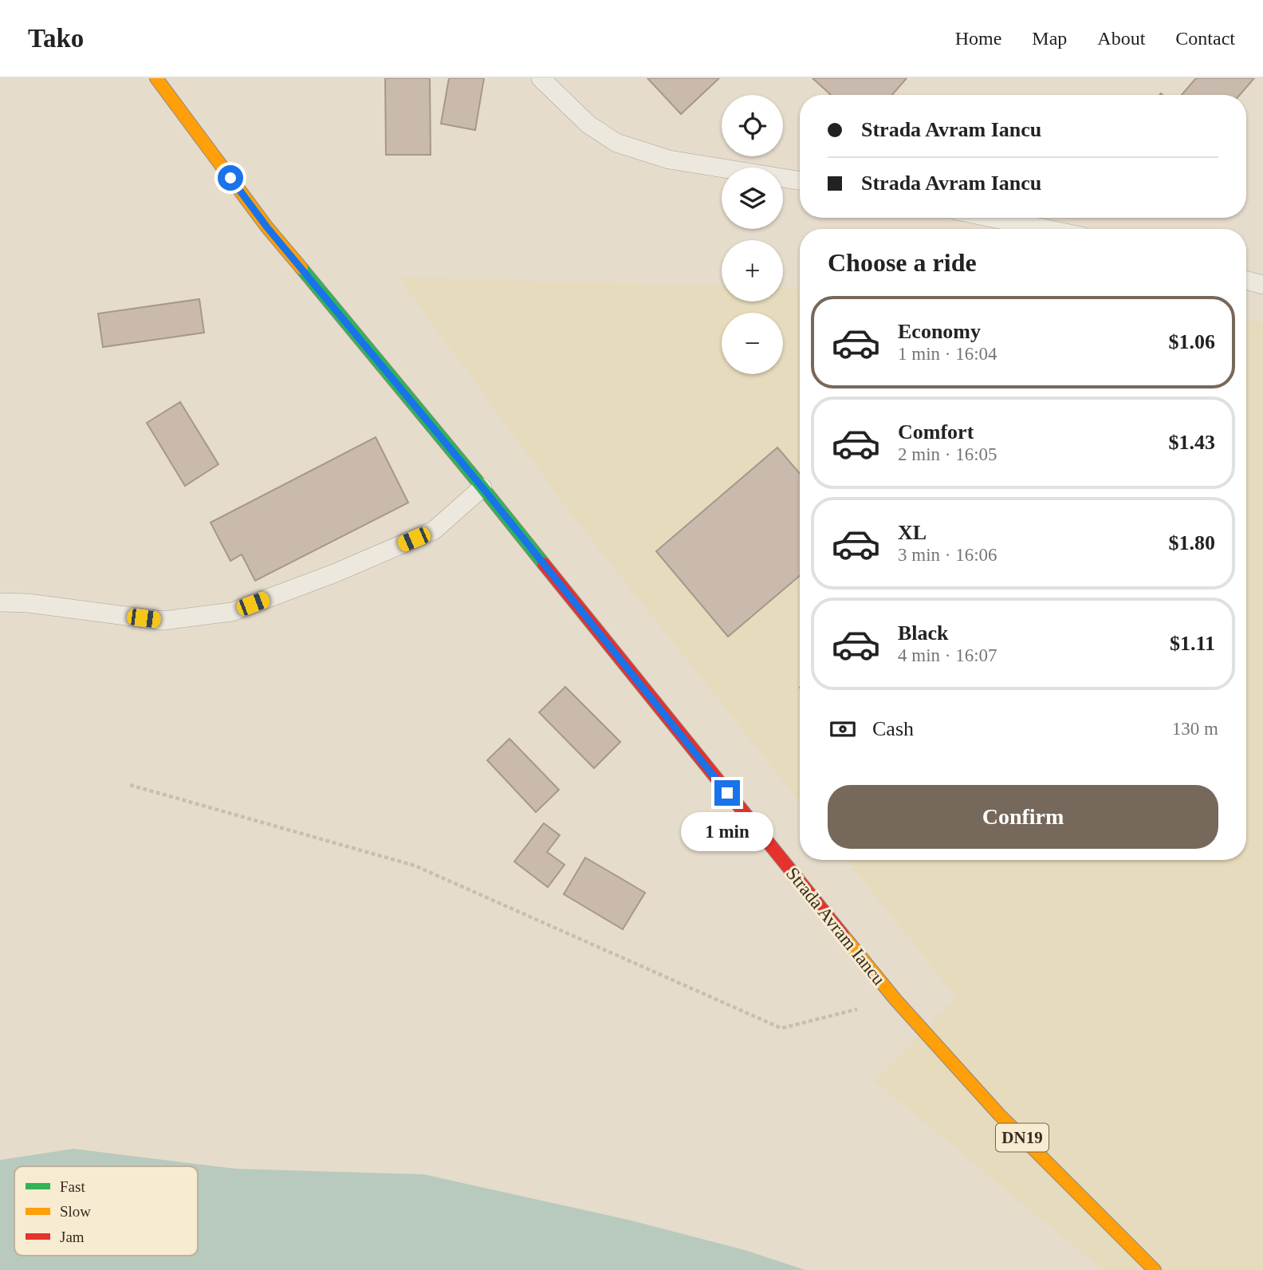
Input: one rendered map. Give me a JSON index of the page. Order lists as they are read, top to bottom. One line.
{"streets":{"main road":["Strada Avram Iancu","DN19"]},"crossings":[["Strada Avram Iancu","DN19"]],"legend":["Fast","Slow","Jam"],"page":{"header":"Tako","nav":["Home","Map","About","Contact"],"map_buttons":["+","−"],"banner":["Strada Avram Iancu","Strada Avram Iancu"],"heading":"Choose a ride","list":[{"name":"Economy","note":"1 min · 16:04","value":"$1.06"},{"name":"Comfort","note":"2 min · 16:05","value":"$1.43"},{"name":"XL","note":"3 min · 16:06","value":"$1.80"},{"name":"Black","note":"4 min · 16:07","value":"$1.11"}],"pay":["Cash","130 m"],"buttons":"Confirm","bubble":"1 min"}}
